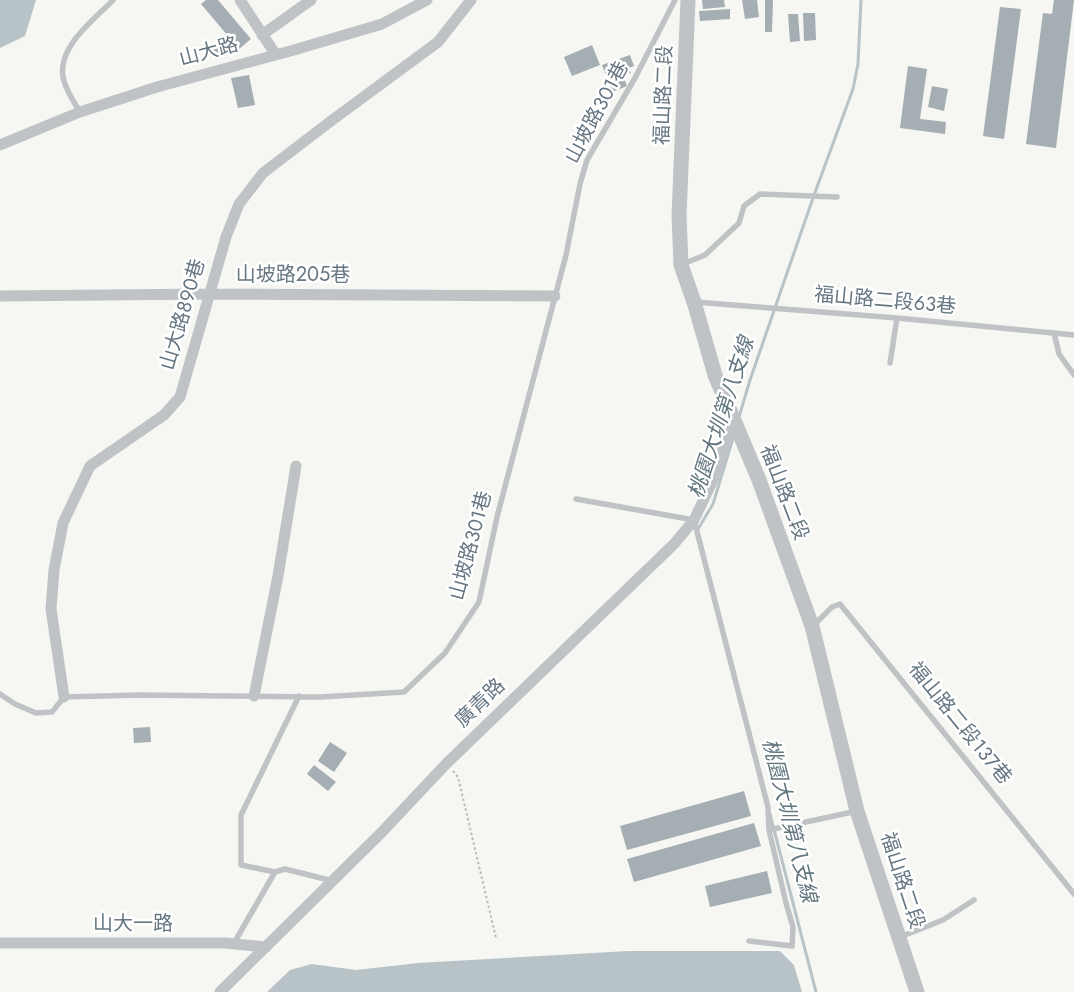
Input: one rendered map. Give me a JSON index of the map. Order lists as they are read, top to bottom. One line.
{"streets":{"street":["山大路","福山路二段","山坡路205巷","山大路890巷","廣青路","山大一路"],"lane":["山坡路301巷","福山路二段63巷","福山路二段137巷"]},"crossings":[["福山路二段","福山路二段63巷"],["福山路二段","廣青路"],["福山路二段","福山路二段137巷"],["山坡路301巷","山坡路205巷"],["山坡路301巷","山大路890巷"],["山坡路205巷","山大路890巷"],["廣青路","山大一路"]],"water":["桃園大圳第八支線"]}
